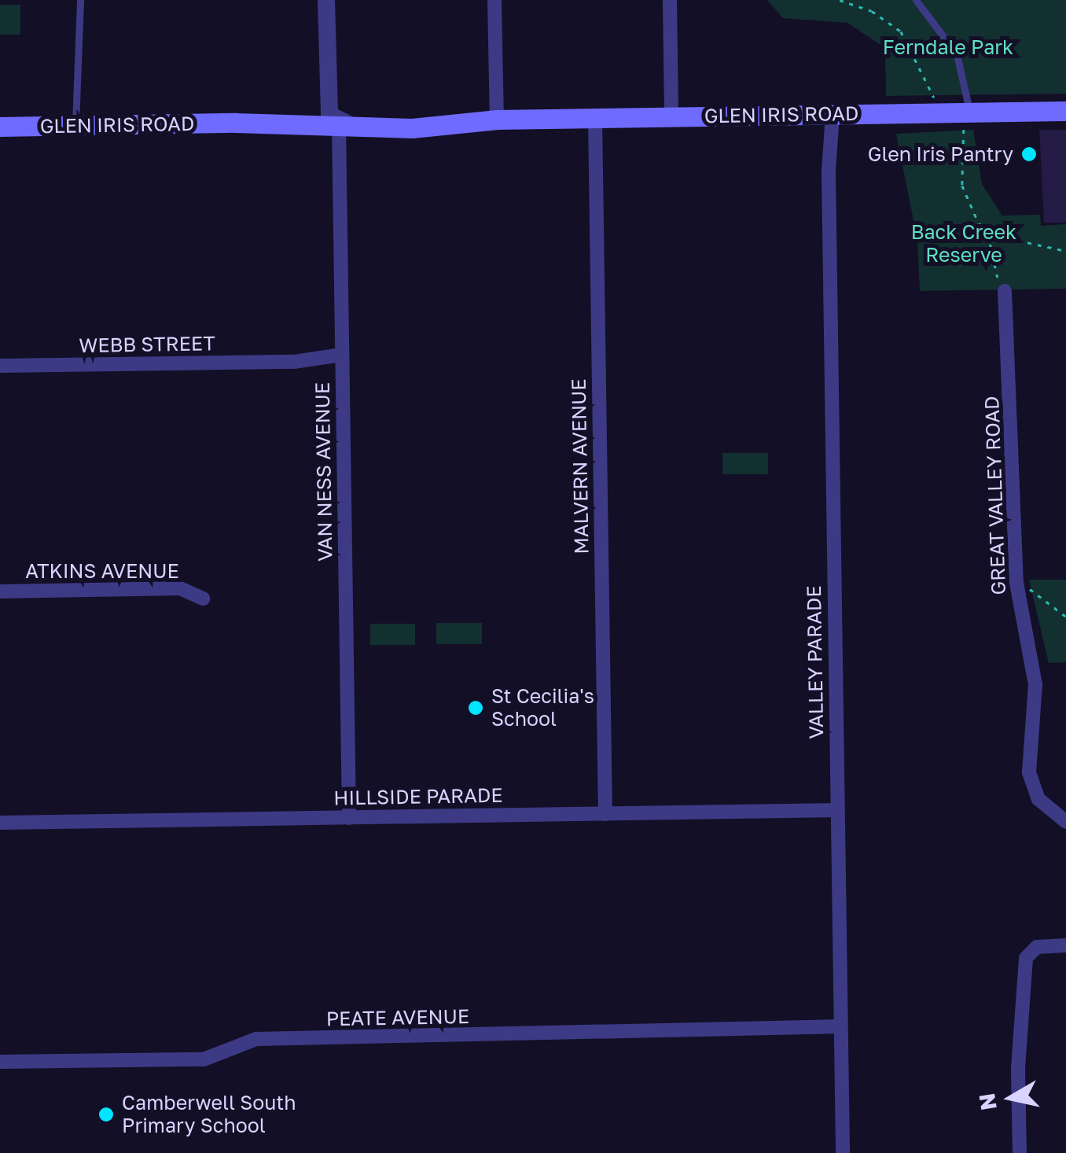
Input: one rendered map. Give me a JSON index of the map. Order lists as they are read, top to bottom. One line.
{"streets":{"main road":["GLEN IRIS ROAD"],"street":["WEBB STREET","MALVERN AVENUE","VAN NESS AVENUE","GREAT VALLEY ROAD","ATKINS AVENUE","VALLEY PARADE","HILLSIDE PARADE","PEATE AVENUE"]},"crossings":[["GLEN IRIS ROAD","MALVERN AVENUE"],["GLEN IRIS ROAD","VAN NESS AVENUE"],["GLEN IRIS ROAD","VALLEY PARADE"],["WEBB STREET","VAN NESS AVENUE"],["MALVERN AVENUE","HILLSIDE PARADE"],["VAN NESS AVENUE","HILLSIDE PARADE"],["VALLEY PARADE","HILLSIDE PARADE"],["VALLEY PARADE","PEATE AVENUE"]],"parks":["Ferndale Park","Back Creek Reserve"],"places":["Glen Iris Pantry","St Cecilia's School","Camberwell South Primary School"],"north":"left"}
